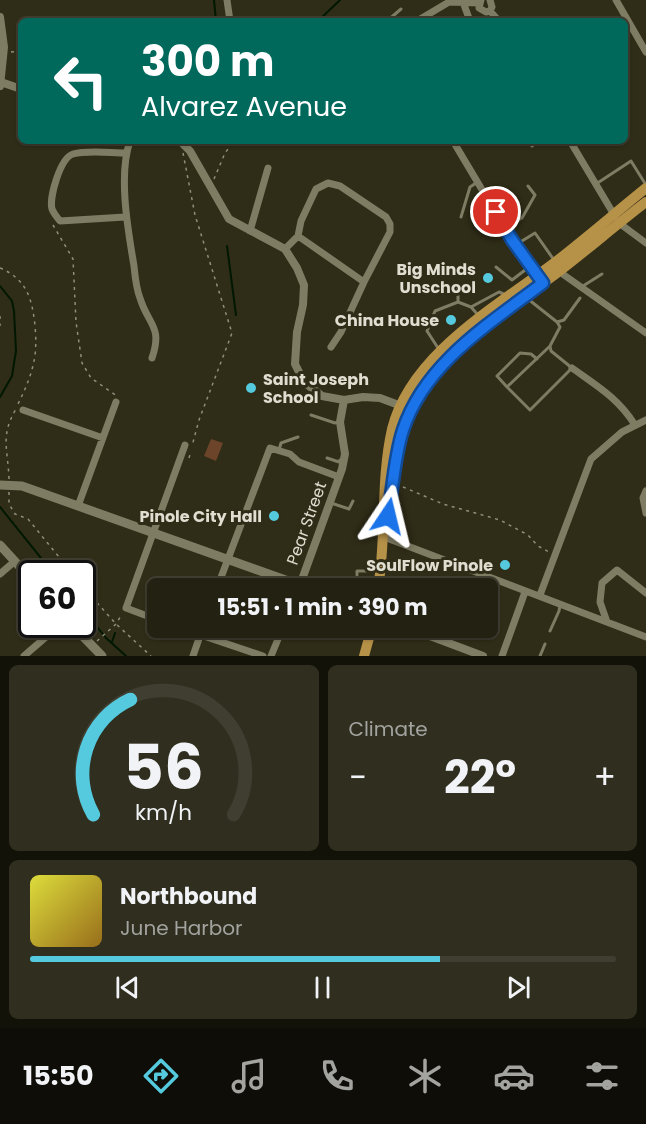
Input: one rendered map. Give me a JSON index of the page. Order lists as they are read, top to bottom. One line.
{"streets":{"street":["Pear Street"]},"places":["Big Minds Unschool","China House","Saint Joseph School","Pinole City Hall","SoulFlow Pinole"],"page":{"turn":["300 m","Alvarez Avenue"],"limit":"60","trip":"15:51 · 1 min · 390 m","tile":"Climate","heat":["−","22°","+"],"song":["Northbound","June Harbor"],"tabs":"15:50","gauge":["56","km/h"]}}
